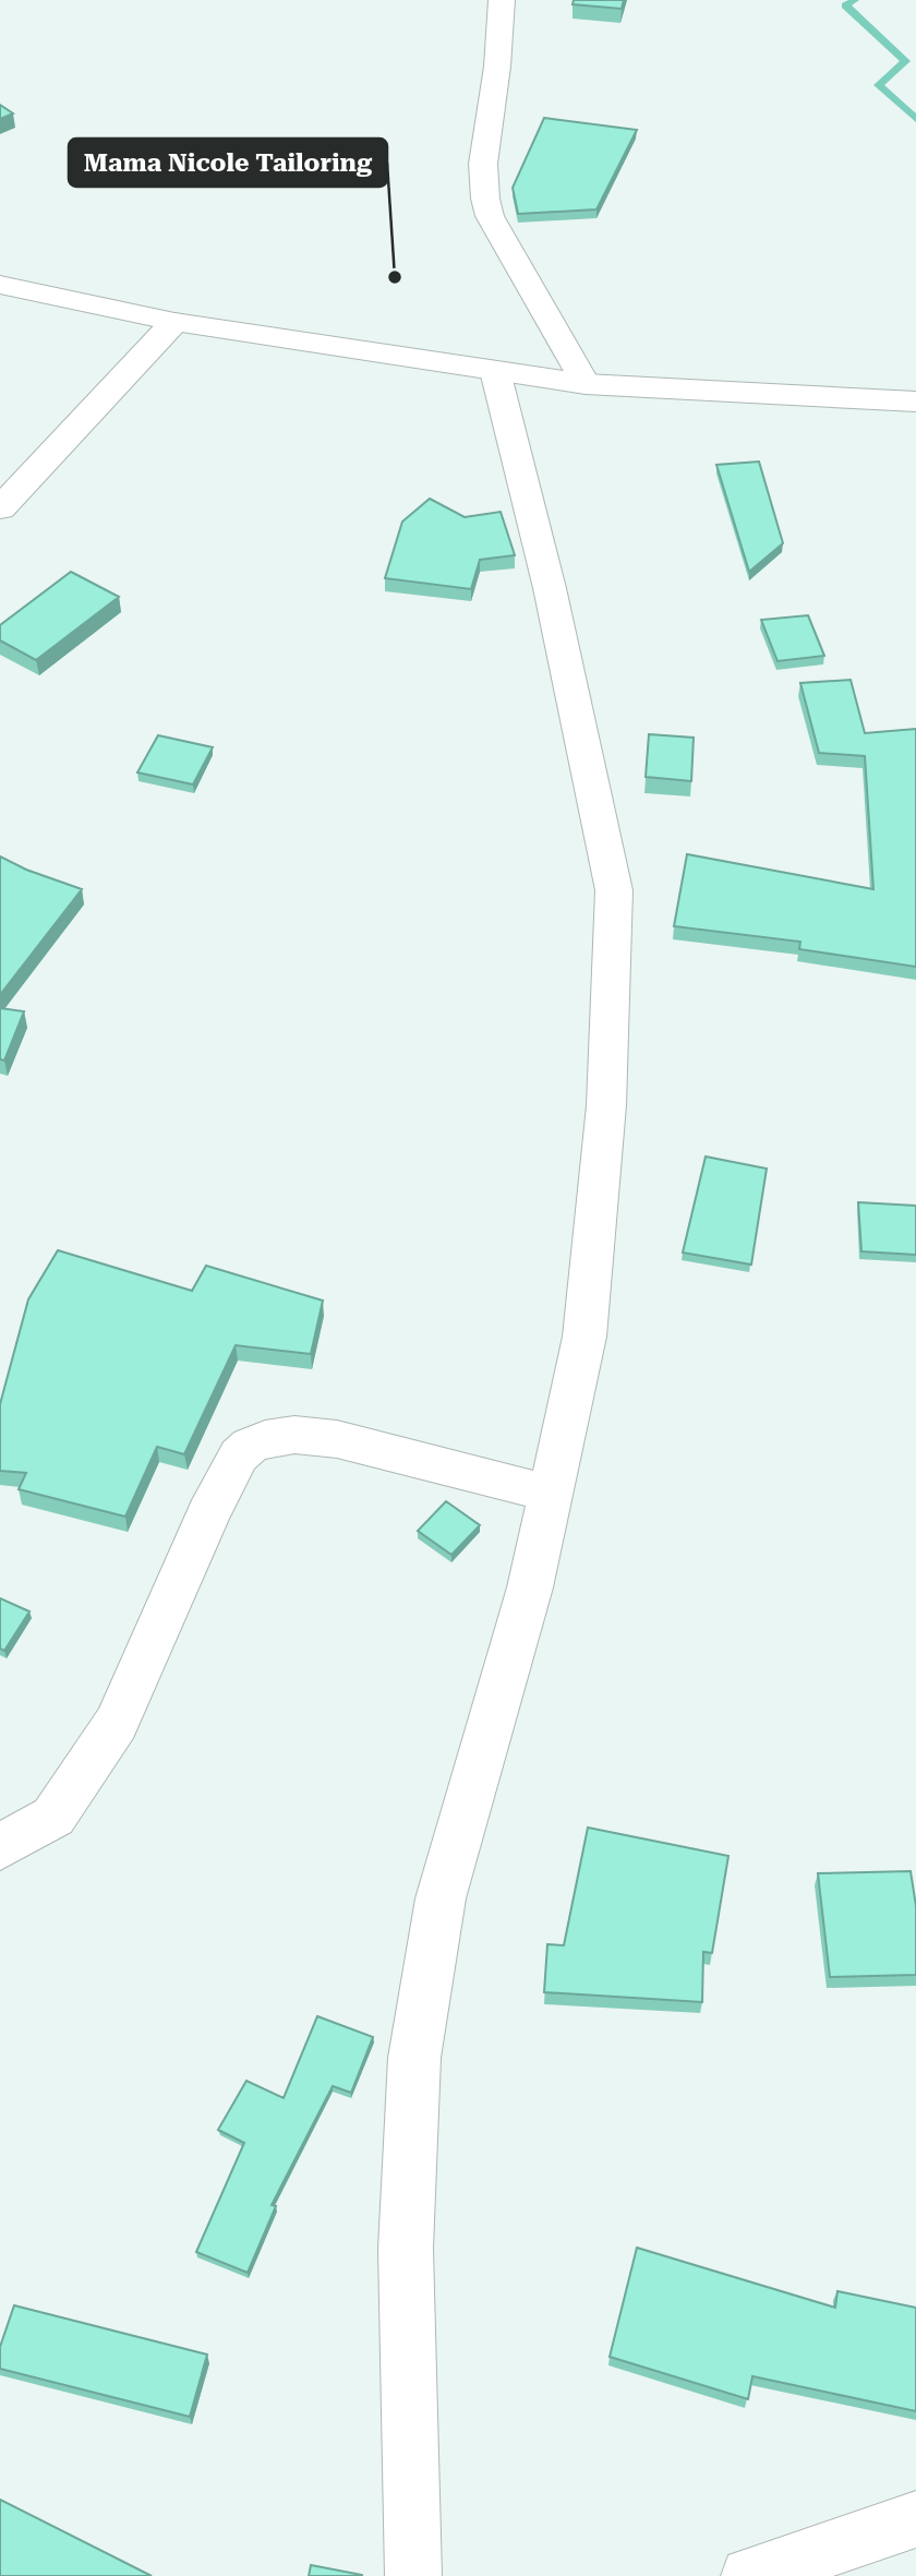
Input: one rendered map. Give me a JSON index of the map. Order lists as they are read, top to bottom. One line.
{"places":["Mama Nicole Tailoring"]}
